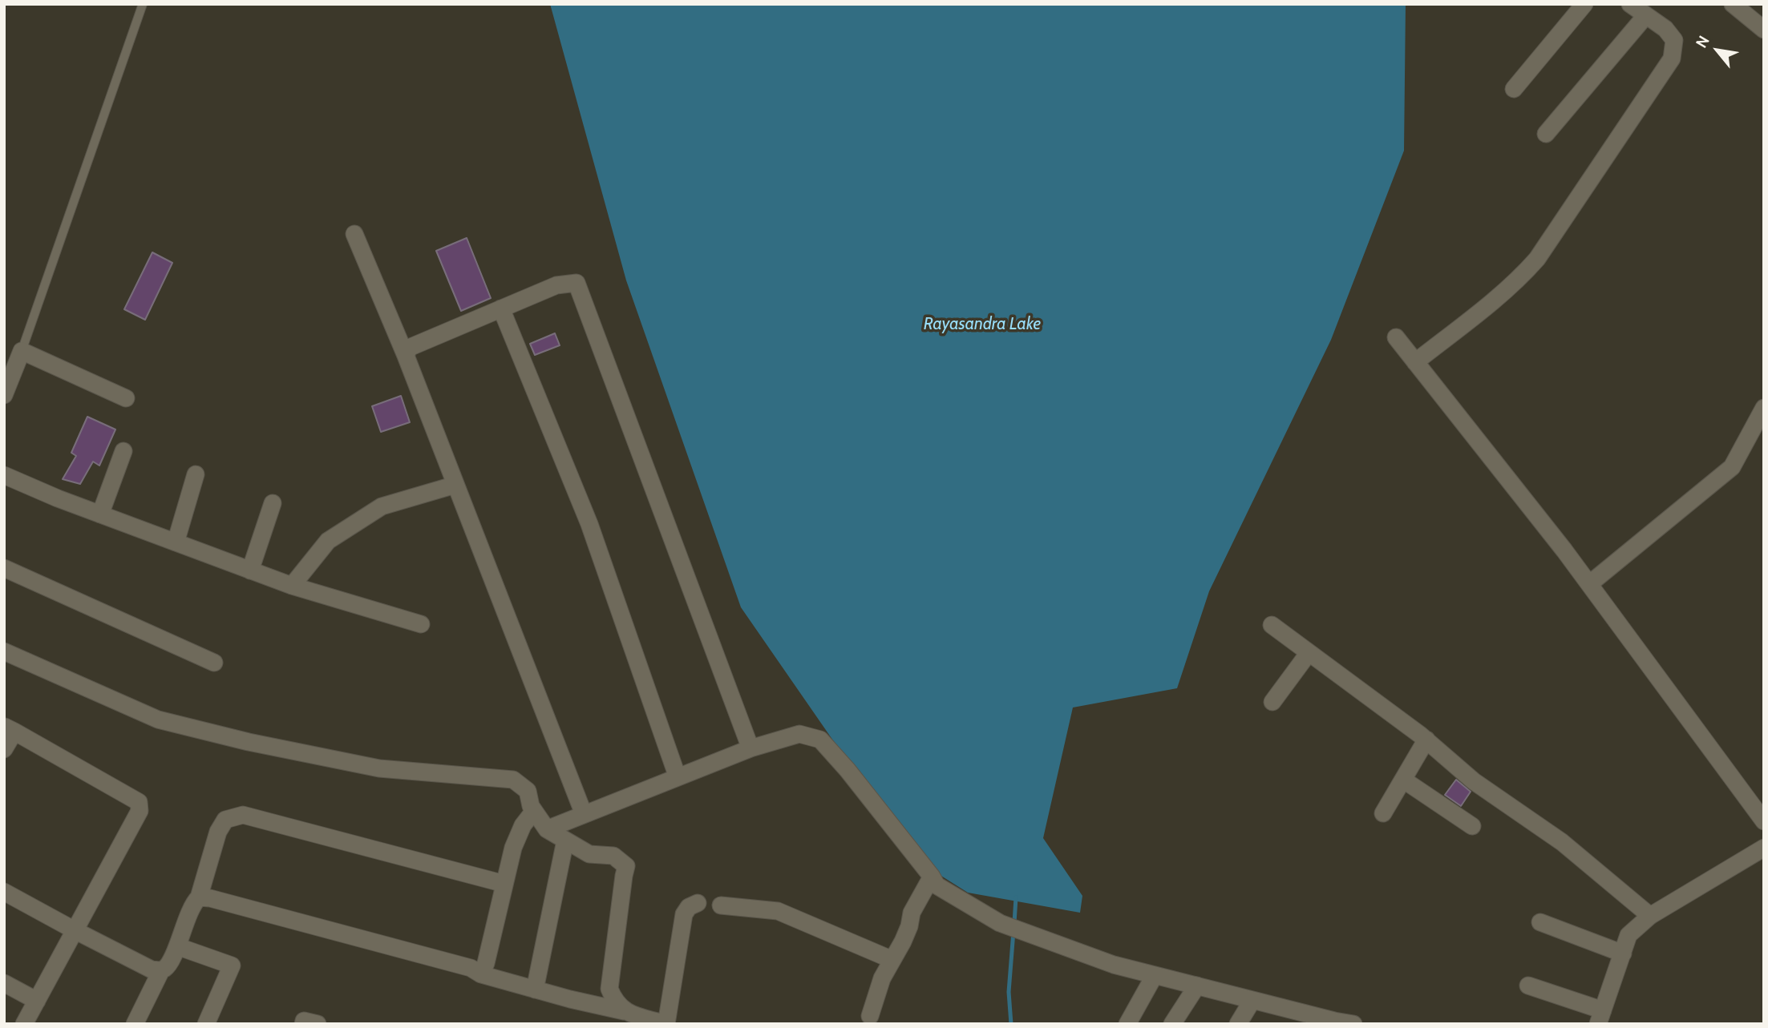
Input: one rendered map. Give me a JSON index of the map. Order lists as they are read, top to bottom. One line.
{"water":["Rayasandra Lake"],"north":"top left"}
